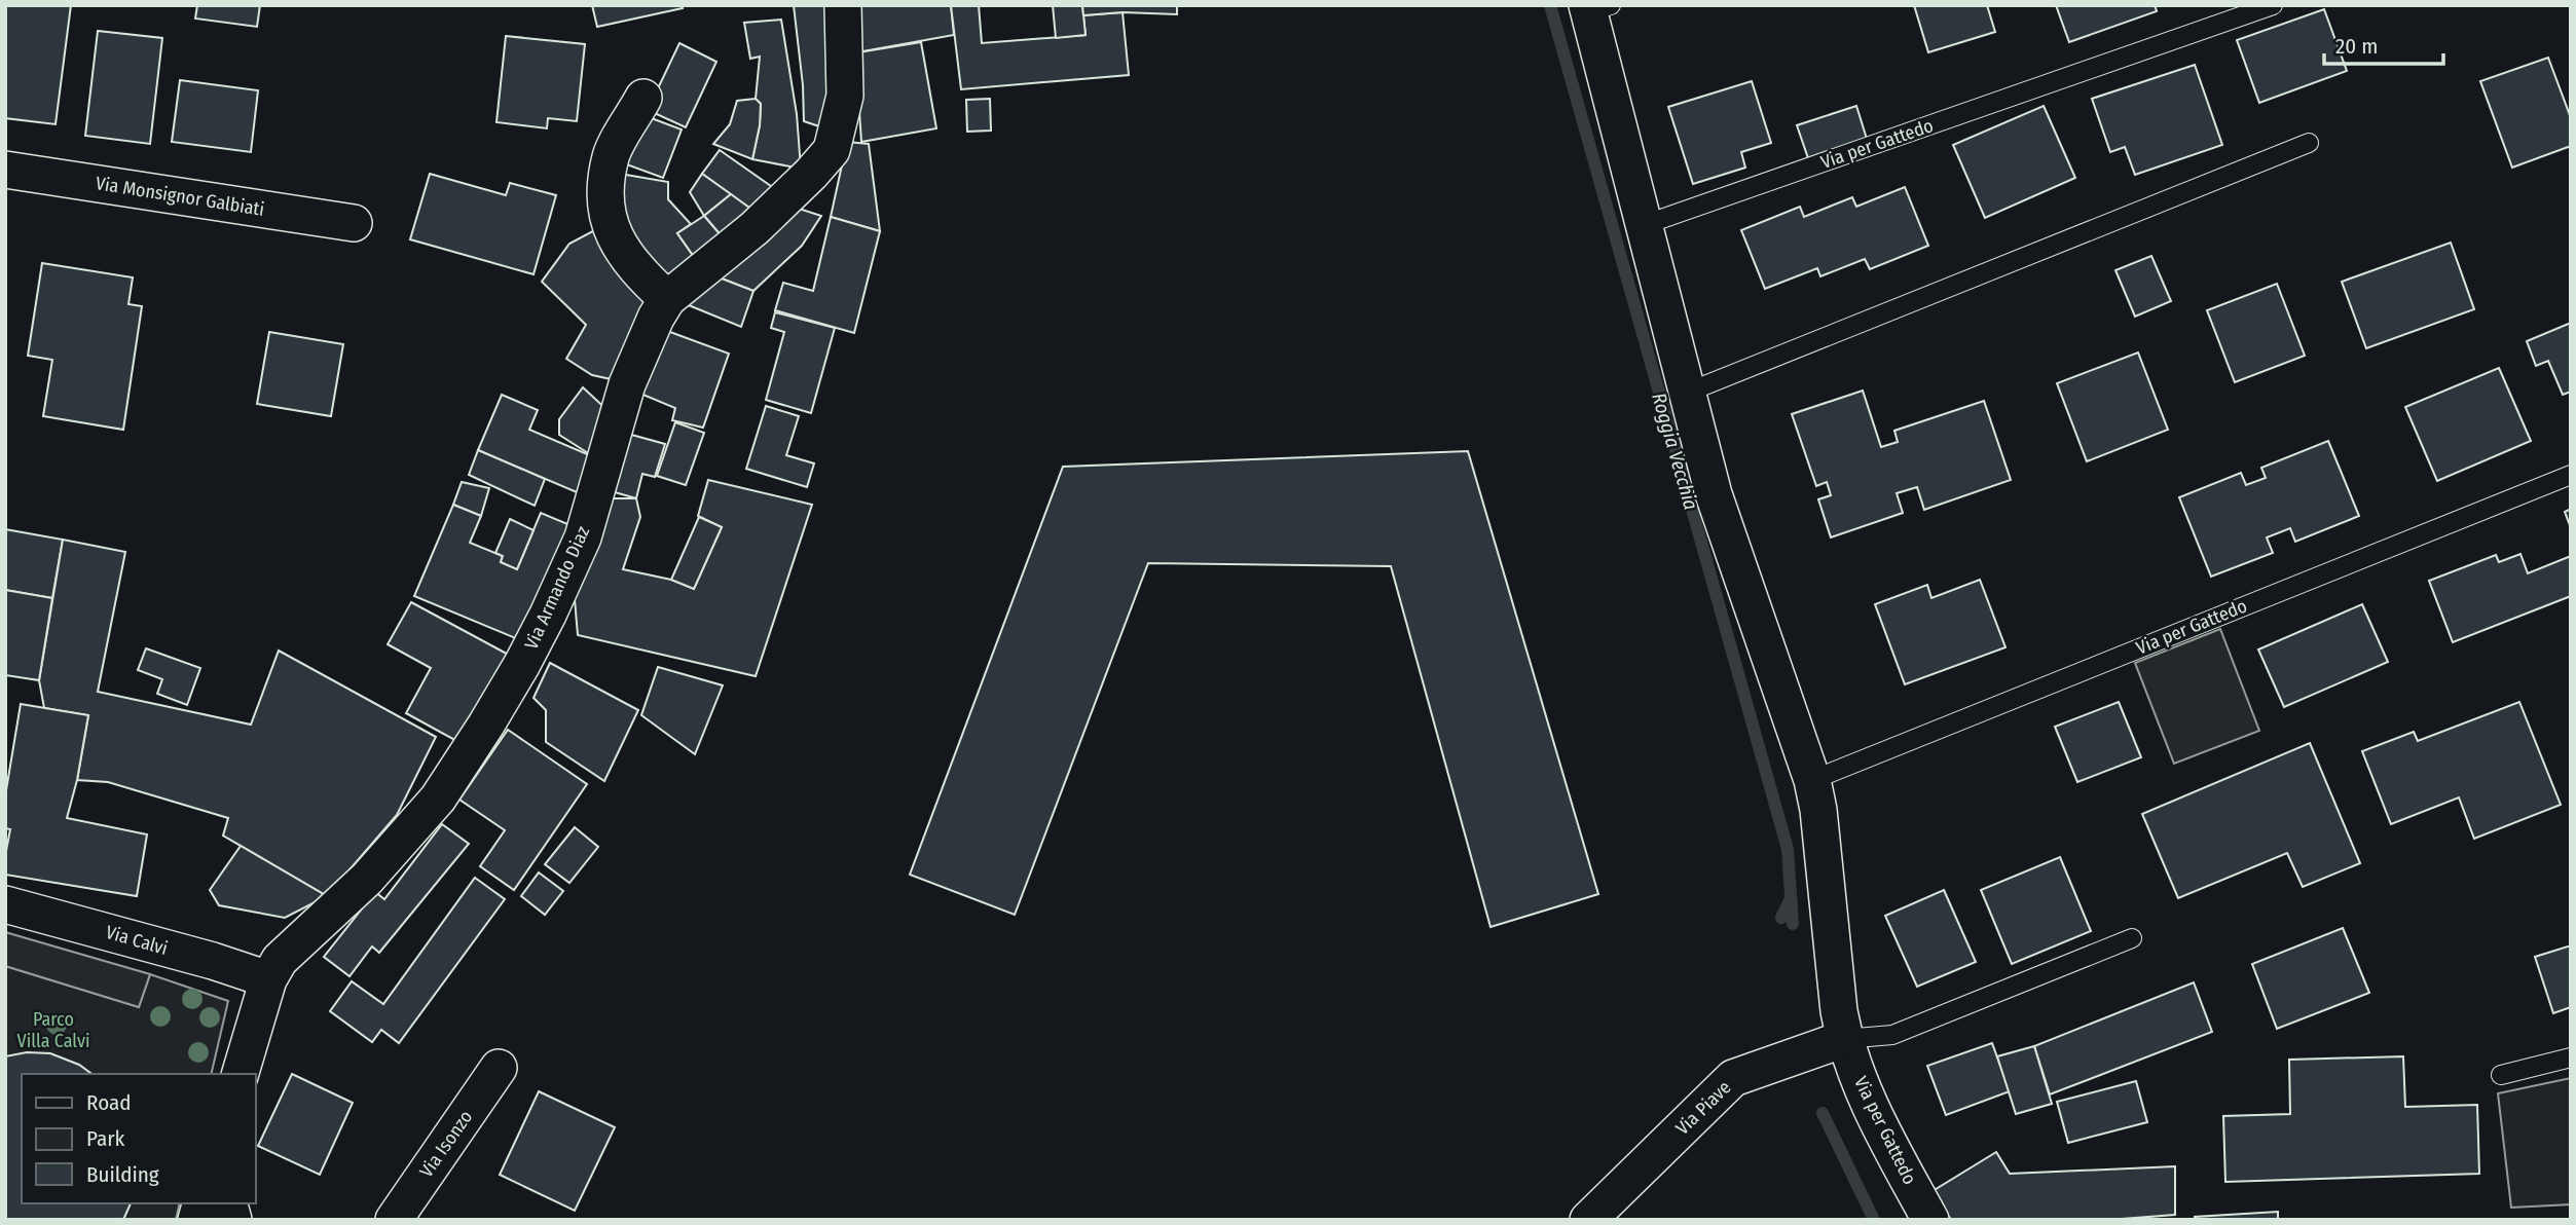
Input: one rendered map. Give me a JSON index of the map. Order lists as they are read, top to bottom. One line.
{"streets":{"street":["Via per Gattedo","Via Monsignor Galbiati","Via Armando Diaz","Via Calvi","Via Piave","Via Isonzo"]},"crossings":[["Via per Gattedo","Via Piave"],["Via Armando Diaz","Via Calvi"]],"water":["Roggia Vecchia"],"parks":["Parco Villa Calvi"],"legend":["Road","Park","Building"],"scale_bar":"20 m"}
